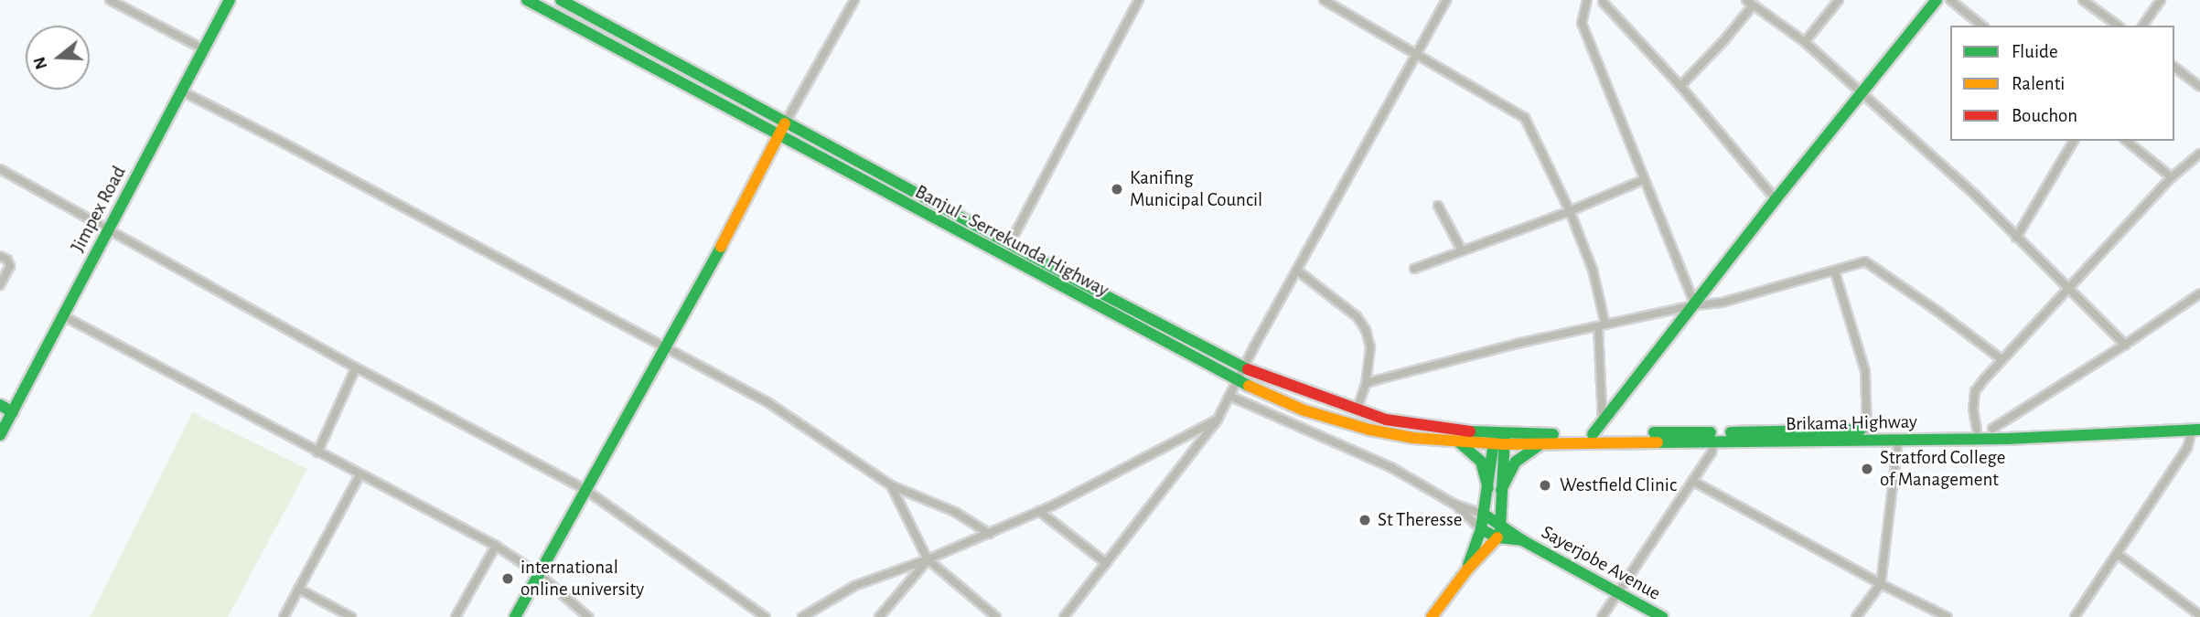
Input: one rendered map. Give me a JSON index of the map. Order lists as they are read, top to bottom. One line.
{"streets":{"main road":["Jimpex Road","Banjul - Serrekunda Highway","Brikama Highway","Sayerjobe Avenue"]},"crossings":[["Banjul - Serrekunda Highway","Brikama Highway"]],"places":["Kanifing Municipal Council","Stratford College of Management","Westfield Clinic","St Theresse","international online university"],"legend":["Fluide","Ralenti","Bouchon"],"north":"left"}
